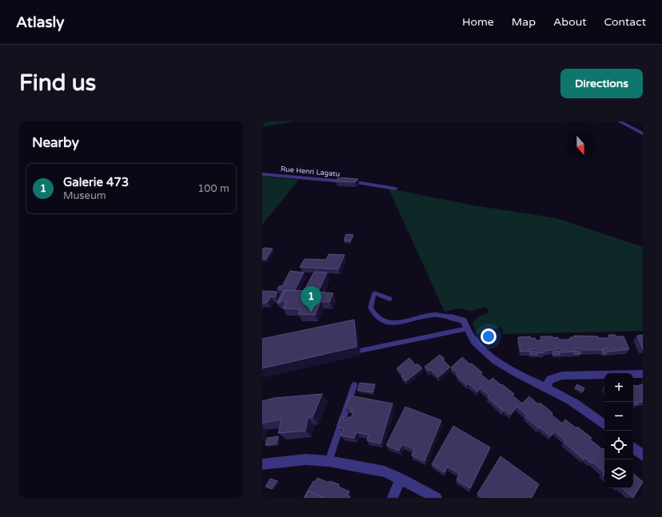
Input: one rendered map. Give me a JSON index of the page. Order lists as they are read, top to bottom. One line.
{"streets":{"street":["Rue Henri Lagatu"]},"north":"bottom","page":{"header":"Atlasly","nav":["Home","Map","About","Contact"],"buttons":"Directions","title":"Find us","heading":"Nearby","list":[{"mark":"1","name":"Galerie 473","note":"Museum","value":"100 m"}],"pins":"1","map_buttons":["+","−"]}}
